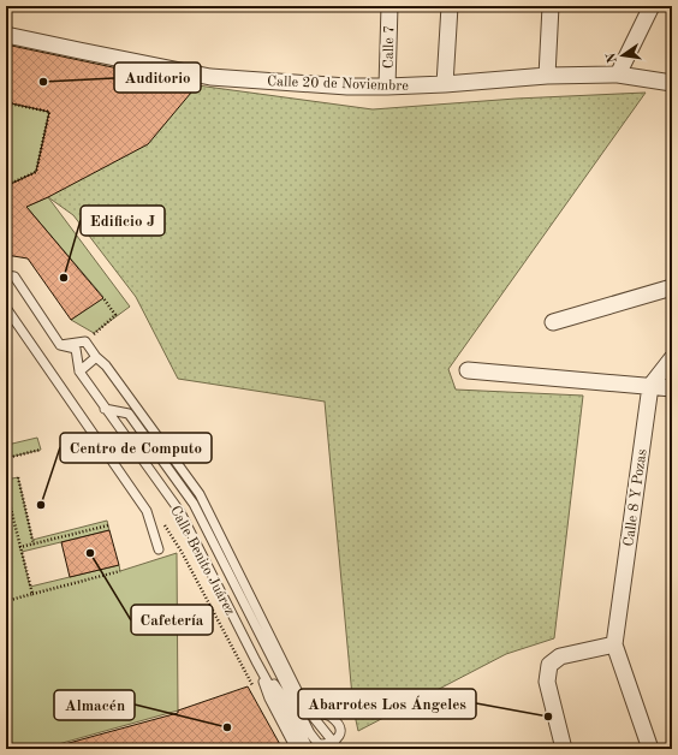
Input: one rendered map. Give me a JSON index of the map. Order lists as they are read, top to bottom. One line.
{"streets":{"street":["Calle 7","Calle 20 de Noviembre","Calle 8 Y Pozas"],"lane":["Calle Benito Juárez"]},"crossings":[["Calle 7","Calle 20 de Noviembre"]],"places":["Auditorio","Edificio J","Centro de Computo","Cafetería","Abarrotes Los Ángeles","Almacén"],"north":"left"}
